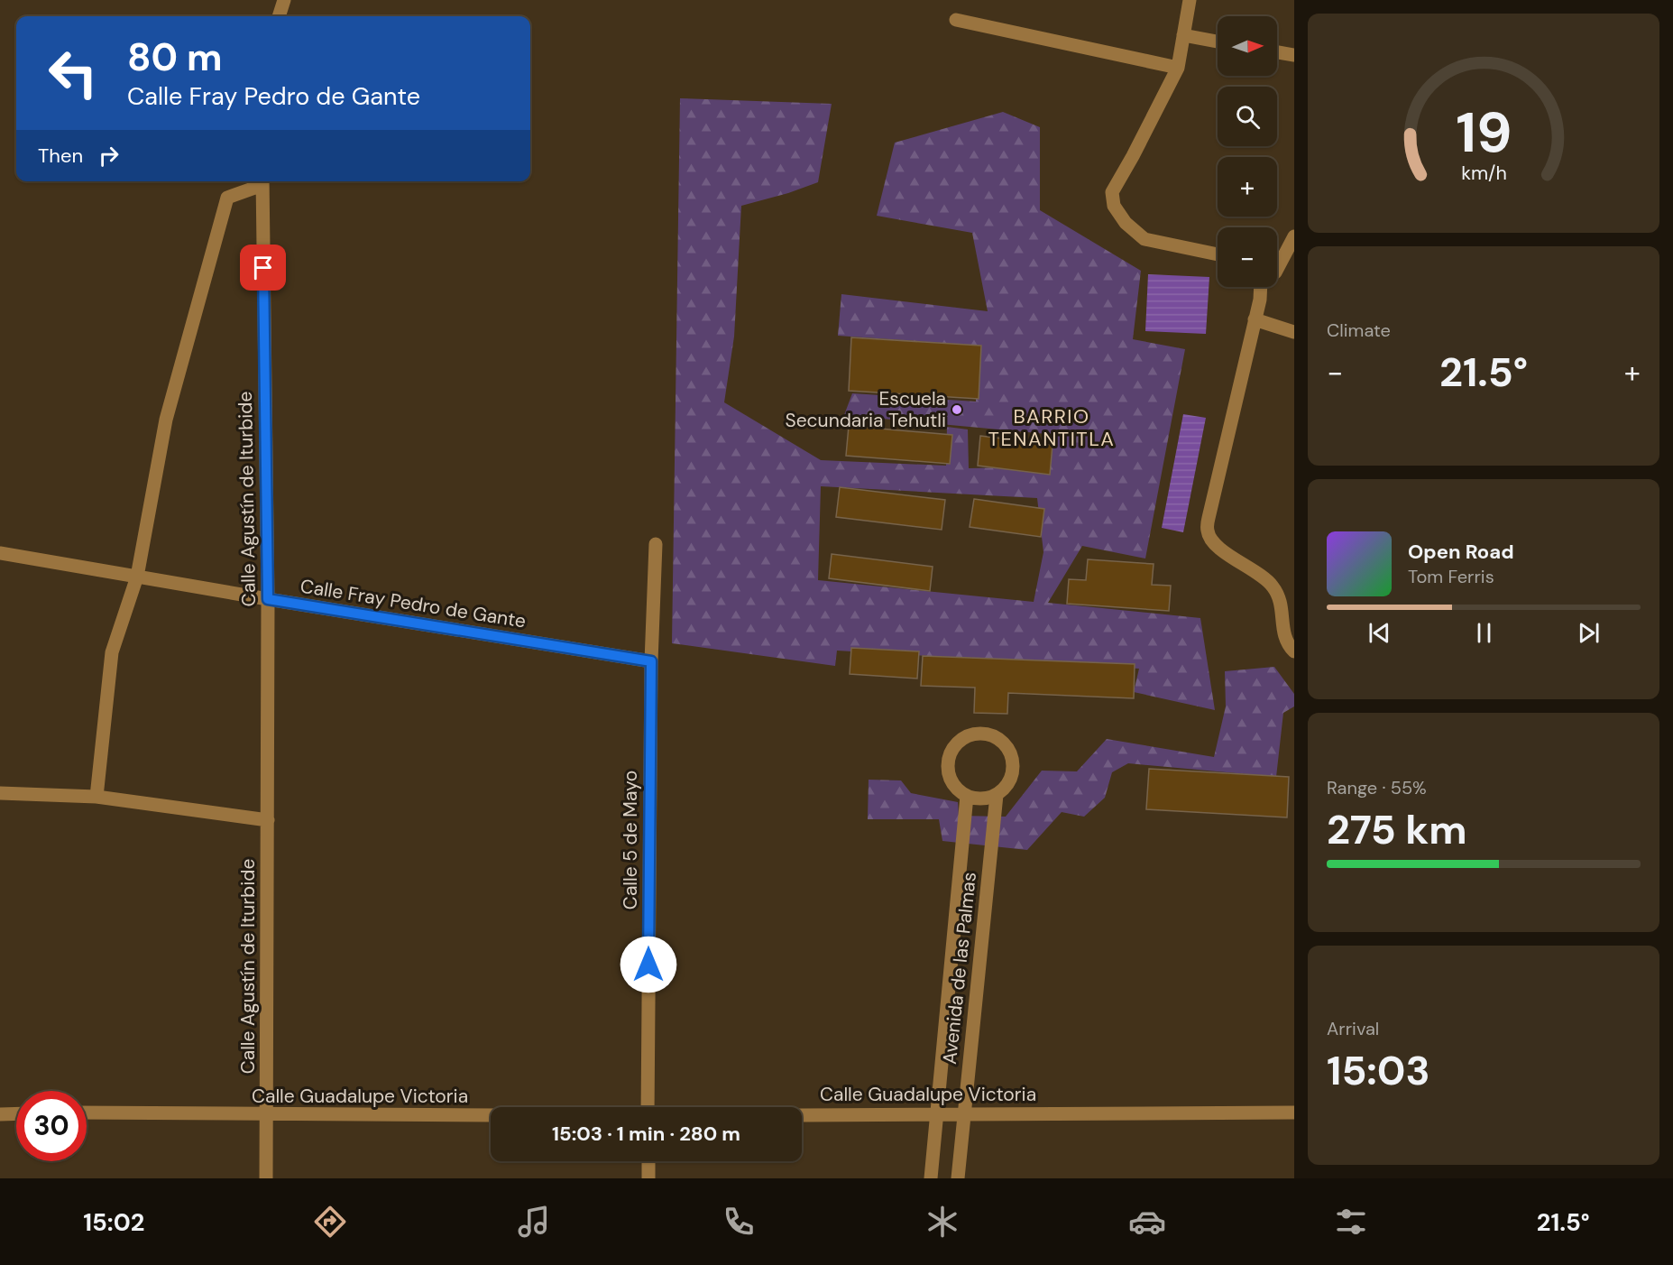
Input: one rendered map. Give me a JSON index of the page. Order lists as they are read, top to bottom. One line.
{"streets":{"street":["Calle Agustín de Iturbide","Calle Fray Pedro de Gante","Calle 5 de Mayo","Avenida de las Palmas","Calle Guadalupe Victoria"]},"crossings":[["Calle Agustín de Iturbide","Calle Fray Pedro de Gante"],["Calle Agustín de Iturbide","Calle Guadalupe Victoria"],["Calle Fray Pedro de Gante","Calle 5 de Mayo"],["Avenida de las Palmas","Calle Guadalupe Victoria"]],"districts":["BARRIO TENANTITLA"],"places":["Escuela Secundaria Tehutli"],"north":"right","page":{"map_buttons":["+","−"],"turn":["80 m","Calle Fray Pedro de Gante"],"then":"Then","tile":["Climate",["Range · 55%","275 km"],["Arrival","15:03"]],"heat":["−","21.5°","+"],"song":["Open Road","Tom Ferris"],"limit":"30","trip":"15:03 · 1 min · 280 m","tabs":["15:02","21.5°"],"gauge":["19","km/h"]}}
